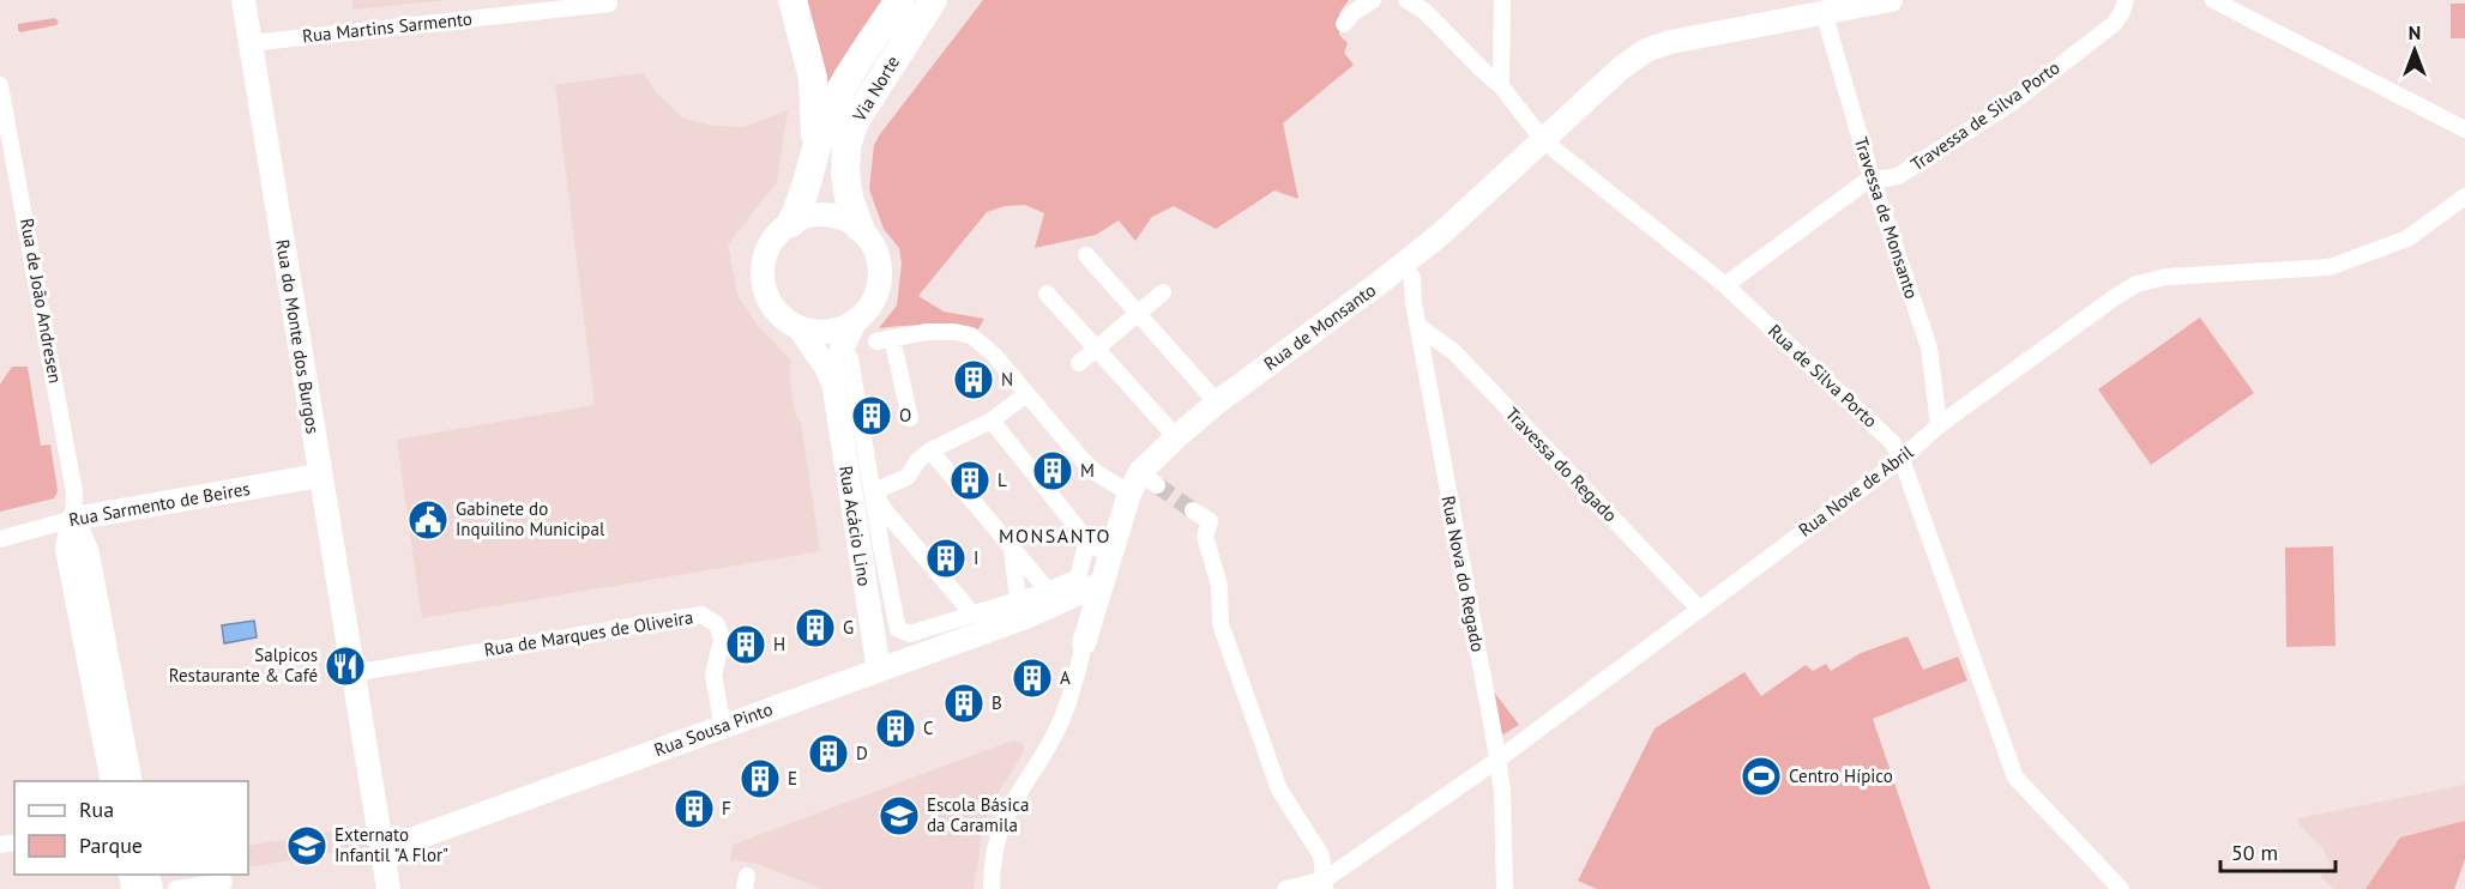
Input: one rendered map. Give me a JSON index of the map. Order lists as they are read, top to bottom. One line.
{"streets":{"highway":["Via Norte"],"main road":["Rua de Monsanto","Rua do Monte dos Burgos","Rua Sarmento de Beires","Rua Acácio Lino","Rua Sousa Pinto"],"street":["Rua Martins Sarmento","Travessa de Silva Porto","Travessa de Monsanto","Rua de João Andresen","Rua de Silva Porto","Travessa do Regado","Rua Nove de Abril","Rua Nova do Regado","Rua de Marques de Oliveira"]},"crossings":[["Rua Martins Sarmento","Rua do Monte dos Burgos"],["Via Norte","Rua Acácio Lino"],["Travessa de Silva Porto","Travessa de Monsanto"],["Travessa de Silva Porto","Rua de Silva Porto"],["Travessa de Monsanto","Rua de Monsanto"],["Travessa de Monsanto","Rua Nove de Abril"],["Rua de João Andresen","Rua Sarmento de Beires"],["Rua de Monsanto","Rua de Silva Porto"],["Rua de Monsanto","Rua Nova do Regado"],["Rua de Monsanto","Rua Sousa Pinto"],["Rua do Monte dos Burgos","Rua Sarmento de Beires"],["Rua do Monte dos Burgos","Rua de Marques de Oliveira"],["Rua do Monte dos Burgos","Rua Sousa Pinto"],["Rua de Silva Porto","Rua Nove de Abril"],["Travessa do Regado","Rua Nove de Abril"],["Travessa do Regado","Rua Nova do Regado"],["Rua Nove de Abril","Rua Nova do Regado"],["Rua Acácio Lino","Rua Sousa Pinto"],["Rua de Marques de Oliveira","Rua Sousa Pinto"]],"districts":["MONSANTO"],"places":{"building":["N","O","M","L","I","G","H","A","B","C","D","E","F"],"public building":["Gabinete do Inquilino Municipal"],"restaurant":["Salpicos Restaurante & Café"],"sports":["Centro Hípico"],"school or university":["Escola Básica da Caramila","Externato Infantil \"A Flor\""]},"legend":["Rua","Parque"],"scale_bar":"50 m","north":"top"}
